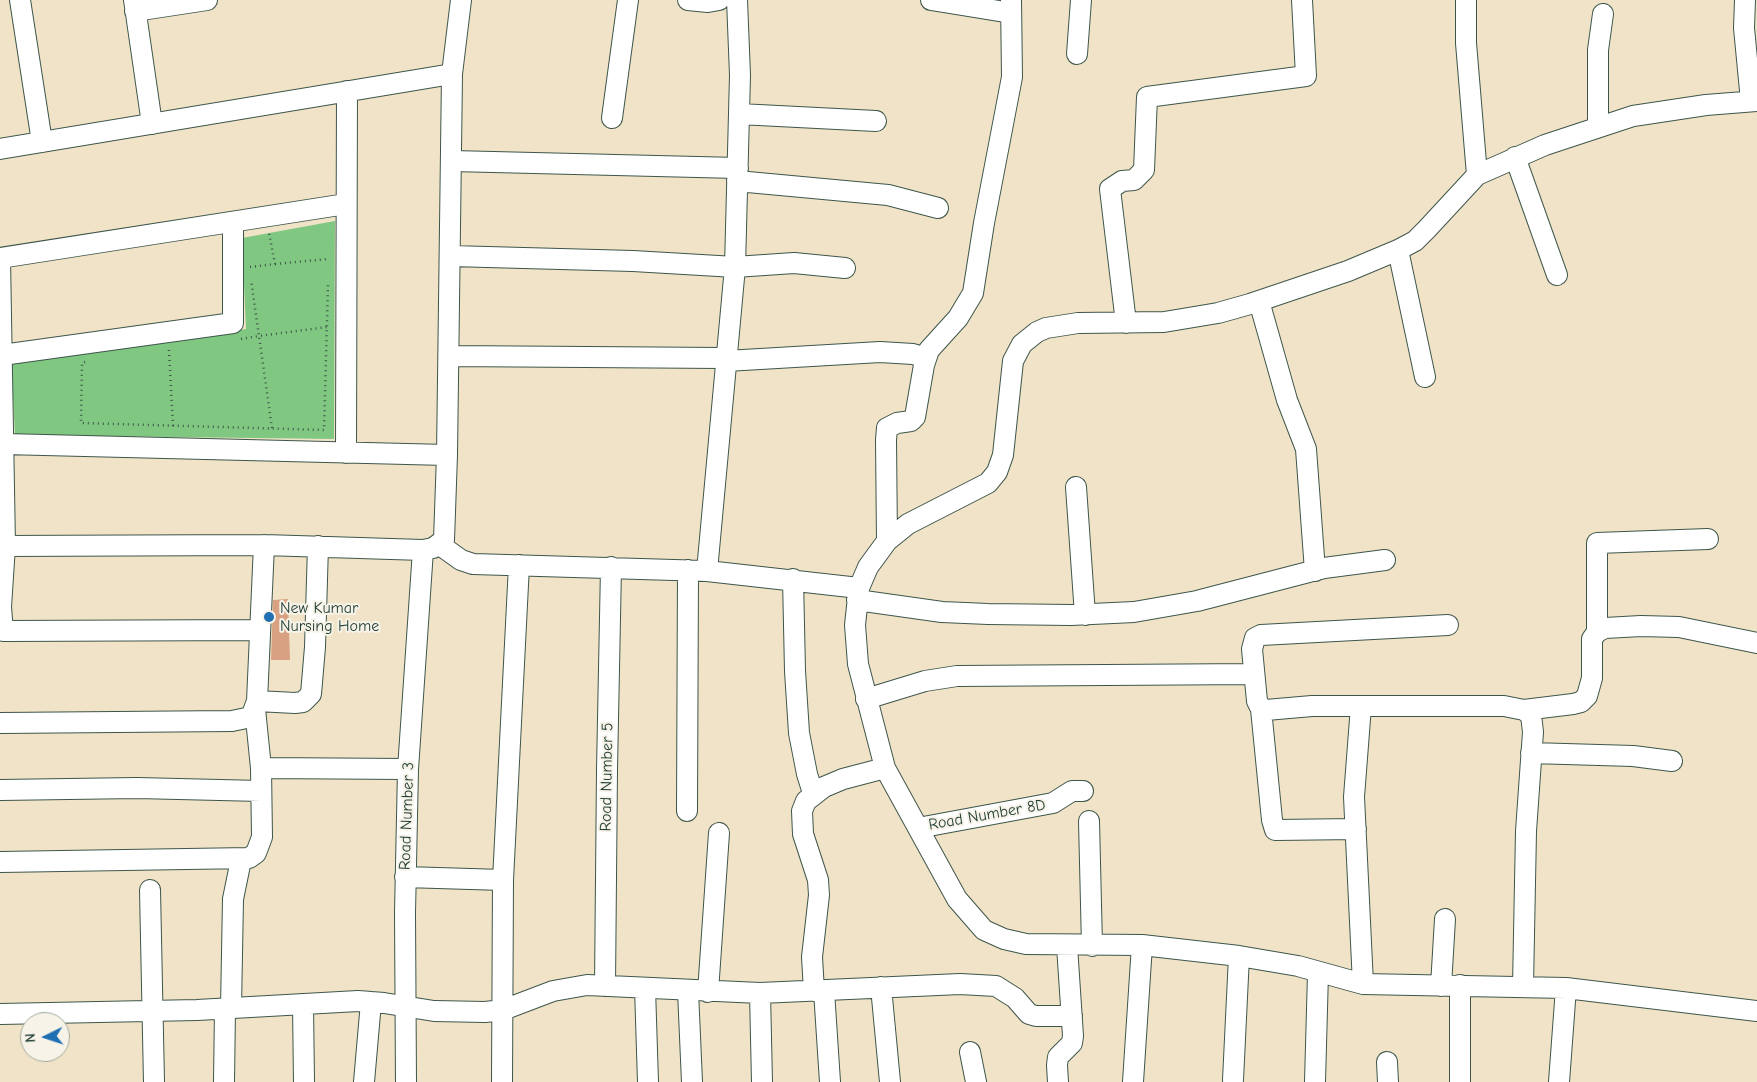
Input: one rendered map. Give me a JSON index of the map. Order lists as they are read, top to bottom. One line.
{"streets":{"street":["Road Number 5","Road Number 8D","Road Number 3"]},"places":["New Kumar Nursing Home"],"north":"left"}
